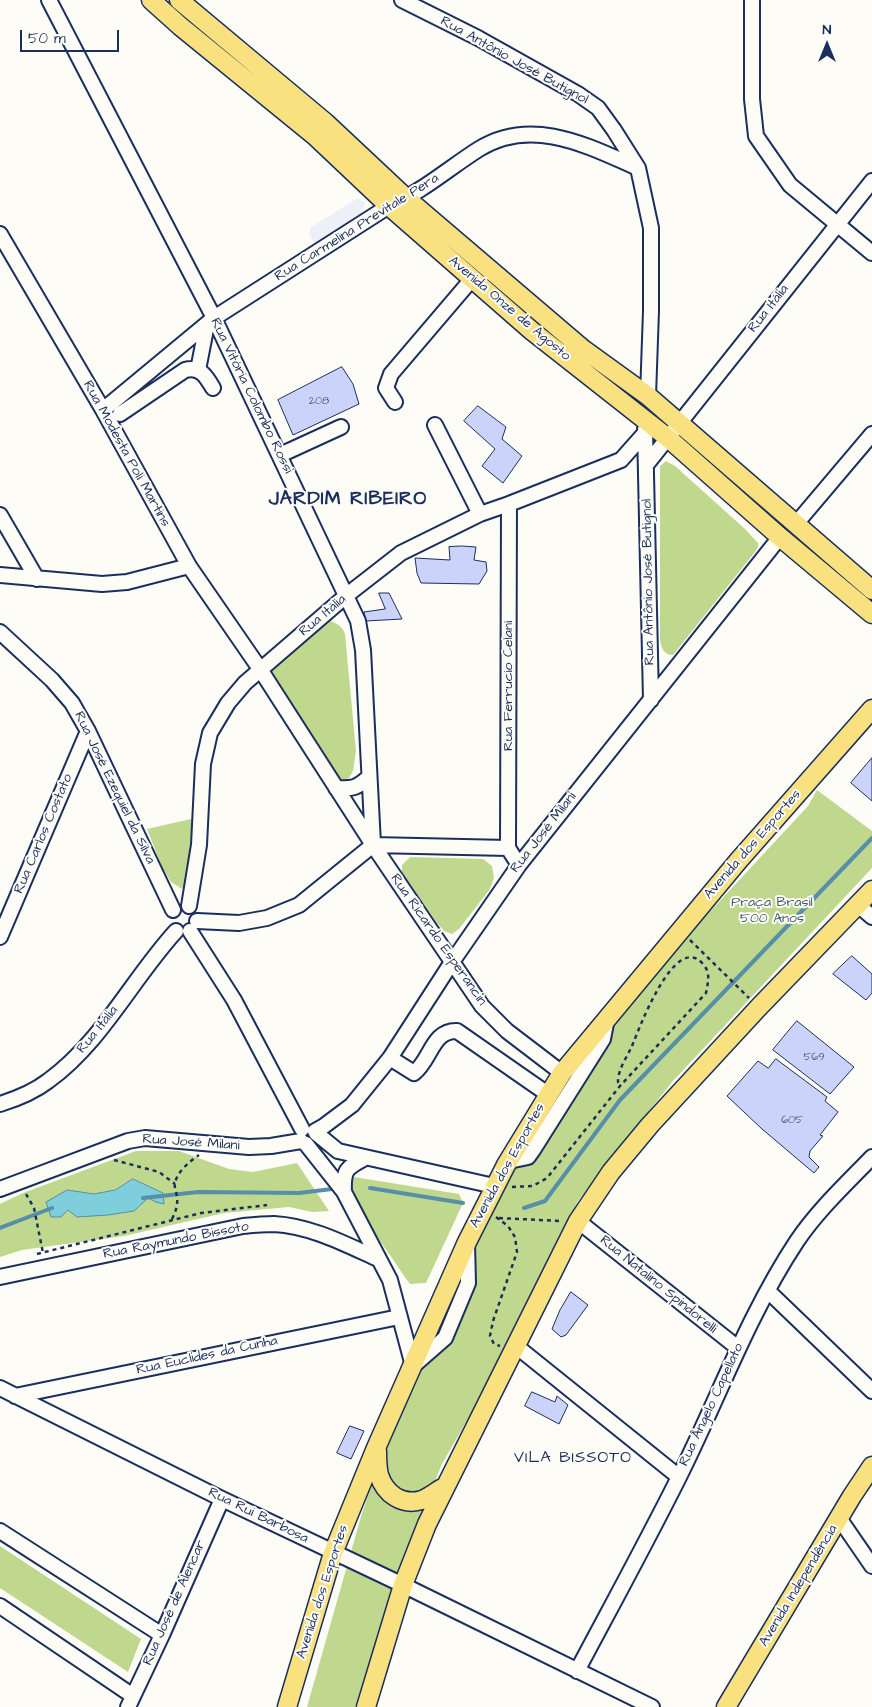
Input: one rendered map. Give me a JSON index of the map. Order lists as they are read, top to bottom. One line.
{"streets":{"main road":["Avenida Onze de Agosto","Avenida dos Esportes","Avenida Independência"],"street":["Rua Antônio José Butignol","Rua Carmelina Previtale Pera","Rua Itália","Rua Vitória Colombo Rossi","Rua Modesta Poli Martins","Rua Ferrucio Celani","Rua José Ezequiel da Silva","Rua José Milani","Rua Carlos Costato","Rua Ricardo Esperancin","Rua Raymundo Bissoto","Rua Natalino Spindorelli","Rua Euclides da Cunha","Rua Ângelo Capellato","Rua Rui Barbosa","Rua José de Alencar"]},"crossings":[["Rua Antônio José Butignol","Rua Carmelina Previtale Pera"],["Rua Antônio José Butignol","Avenida Onze de Agosto"],["Rua Antônio José Butignol","Rua Itália"],["Rua Antônio José Butignol","Rua José Milani"],["Rua Carmelina Previtale Pera","Avenida Onze de Agosto"],["Rua Carmelina Previtale Pera","Rua Vitória Colombo Rossi"],["Rua Carmelina Previtale Pera","Rua Modesta Poli Martins"],["Avenida Onze de Agosto","Rua Itália"],["Avenida Onze de Agosto","Rua José Milani"],["Rua Itália","Rua Vitória Colombo Rossi"],["Rua Itália","Rua Modesta Poli Martins"],["Rua Itália","Rua Ferrucio Celani"],["Rua Itália","Rua José Ezequiel da Silva"],["Rua Itália","Rua Ricardo Esperancin"],["Rua Vitória Colombo Rossi","Rua Ricardo Esperancin"],["Rua Modesta Poli Martins","Rua Ricardo Esperancin"],["Rua José Ezequiel da Silva","Rua Carlos Costato"],["Rua José Milani","Rua Ricardo Esperancin"],["Avenida dos Esportes","Rua Ricardo Esperancin"],["Avenida dos Esportes","Rua Rui Barbosa"],["Rua Natalino Spindorelli","Rua Ângelo Capellato"],["Rua Euclides da Cunha","Rua Rui Barbosa"],["Rua Ângelo Capellato","Rua Rui Barbosa"],["Rua Rui Barbosa","Rua José de Alencar"]],"districts":["JARDIM RIBEIRO","VILA BISSOTO"],"parks":["Praça Brasil 500 Anos"],"house_numbers":["208","569","605"],"scale_bar":"50 m","north":"top"}
